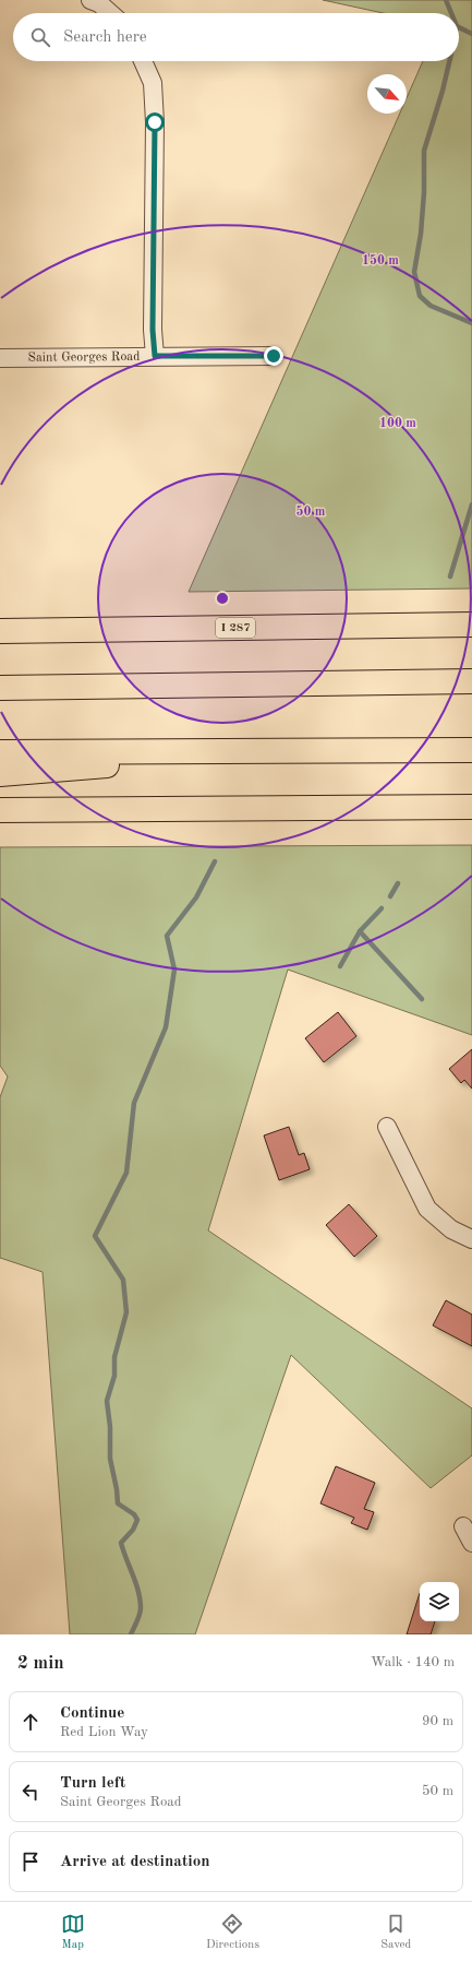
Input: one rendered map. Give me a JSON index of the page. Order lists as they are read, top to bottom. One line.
{"streets":{"highway":["I 287"],"street":["Saint Georges Road"]},"north":"bottom right","page":{"search":"Search here","heading":["2 min","Walk · 140 m"],"list":[["Continue","Red Lion Way","90 m"],["Turn left","Saint Georges Road","50 m"],"Arrive at destination"],"nav":["Map","Directions","Saved"]},"rings":["150 m","100 m","50 m"]}
